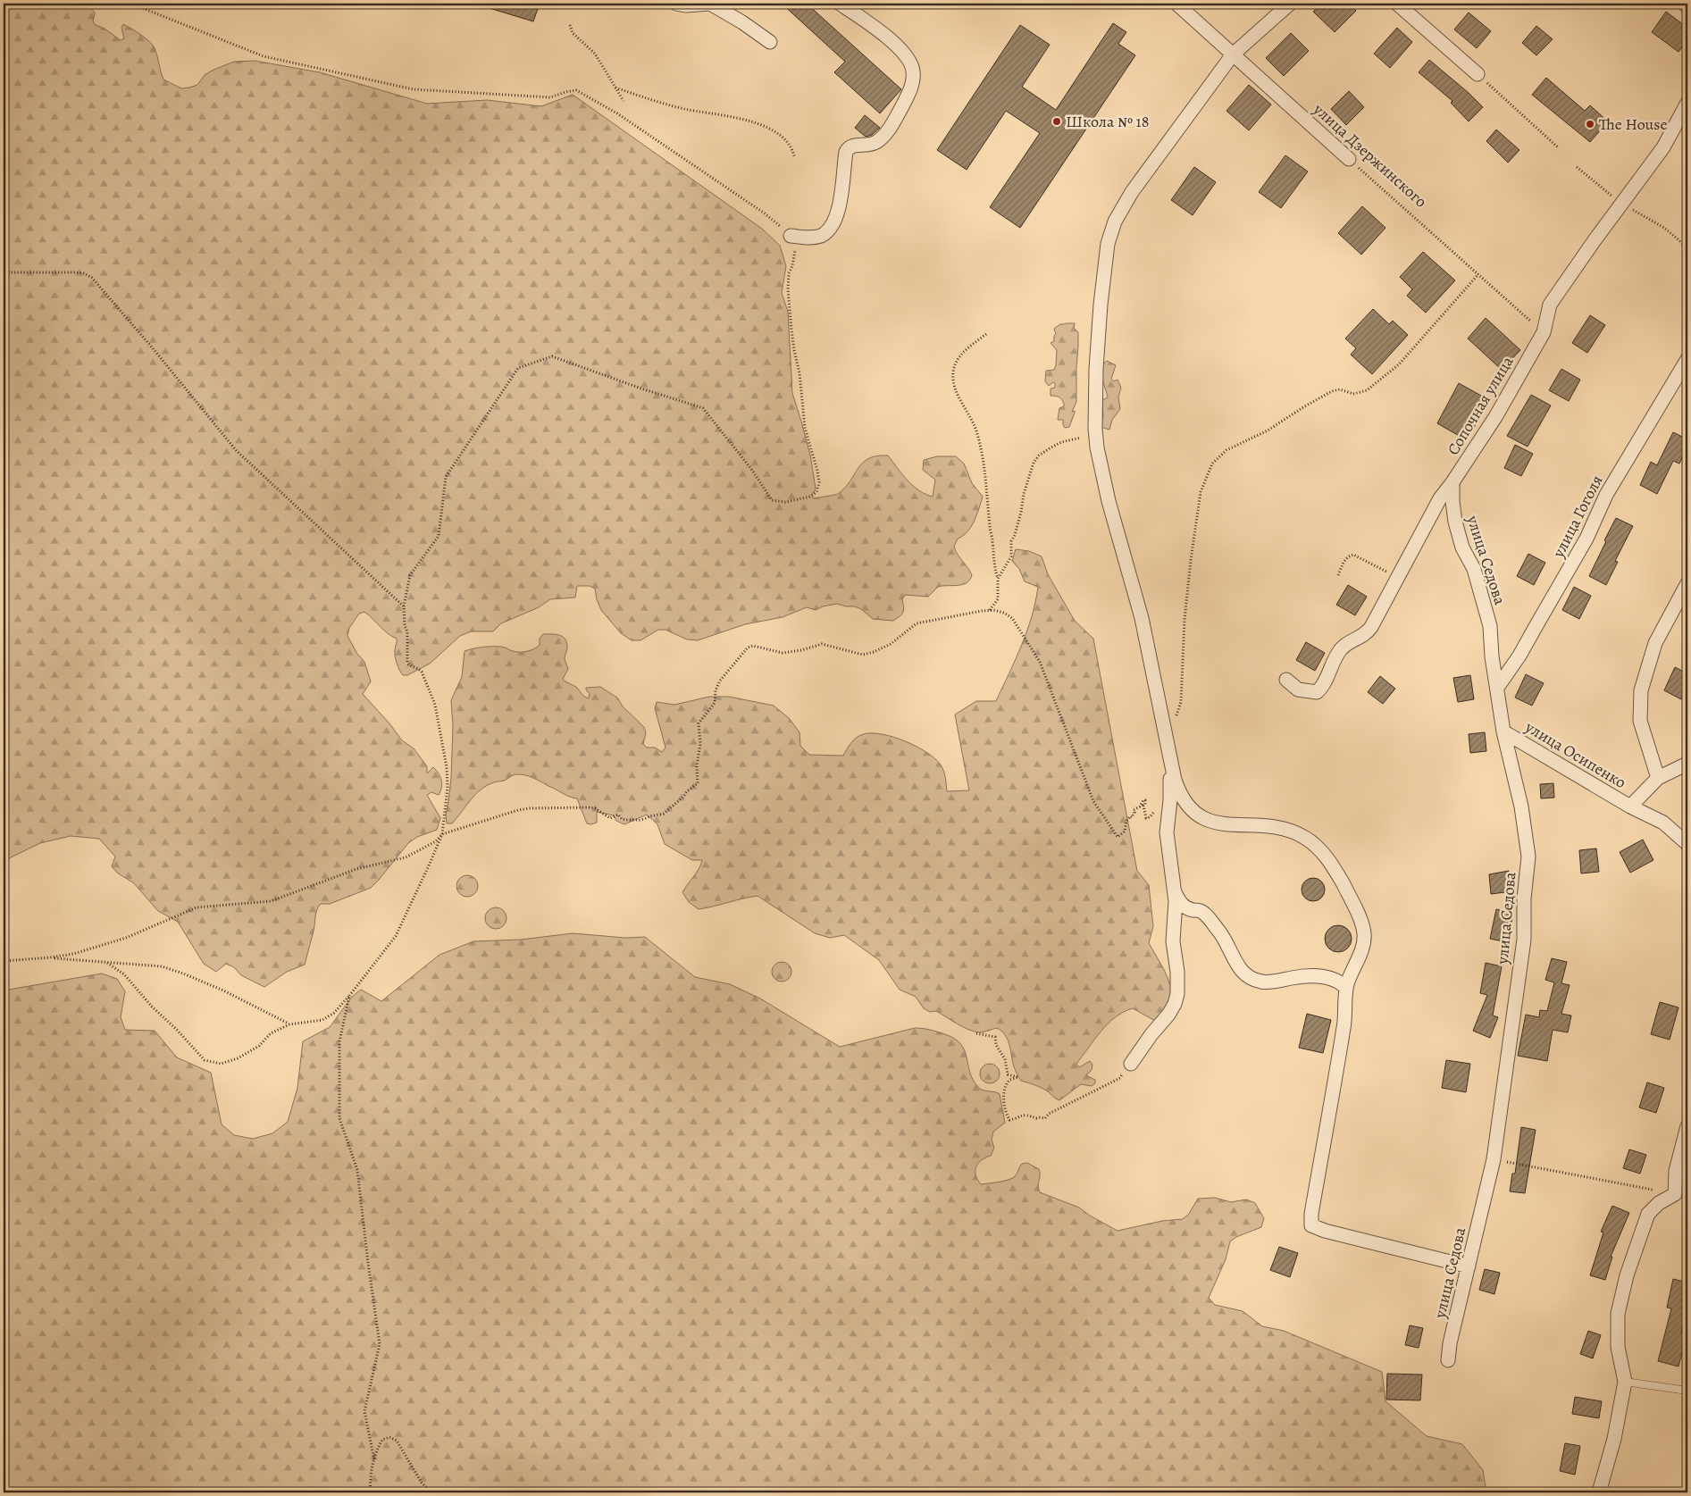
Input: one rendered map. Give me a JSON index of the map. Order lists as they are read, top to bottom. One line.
{"streets":{"street":["улица Дзержинского","Сопочная улица","улица Гоголя","улица Седова","улица Осипенко"]},"crossings":[["улица Дзержинского","Сопочная улица"],["Сопочная улица","улица Седова"],["улица Гоголя","улица Седова"],["улица Седова","улица Осипенко"]],"places":["Школа № 18","The House"]}
